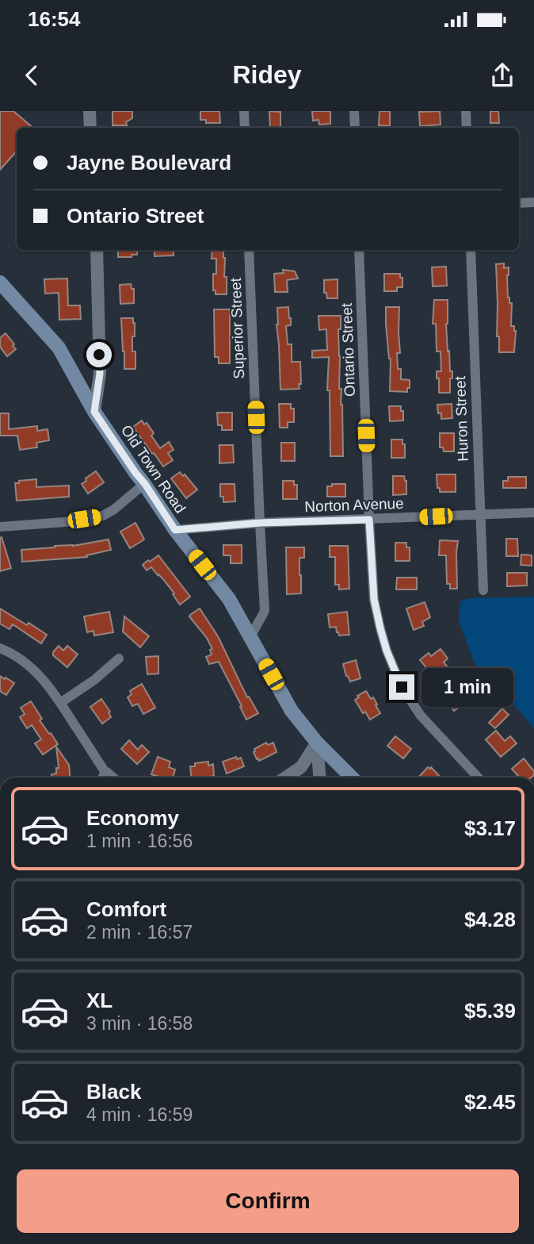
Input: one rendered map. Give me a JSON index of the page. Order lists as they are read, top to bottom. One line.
{"streets":{"main road":["Old Town Road"],"street":["Superior Street","Ontario Street","Huron Street","Norton Avenue"]},"crossings":[["Superior Street","Old Town Road"],["Superior Street","Norton Avenue"],["Ontario Street","Norton Avenue"],["Huron Street","Norton Avenue"],["Old Town Road","Norton Avenue"]],"page":{"status":"16:54","header":"Ridey","banner":["Jayne Boulevard","Ontario Street"],"bubble":"1 min","list":[{"name":"Economy","note":"1 min · 16:56","value":"$3.17"},{"name":"Comfort","note":"2 min · 16:57","value":"$4.28"},{"name":"XL","note":"3 min · 16:58","value":"$5.39"},{"name":"Black","note":"4 min · 16:59","value":"$2.45"}],"buttons":"Confirm"}}
